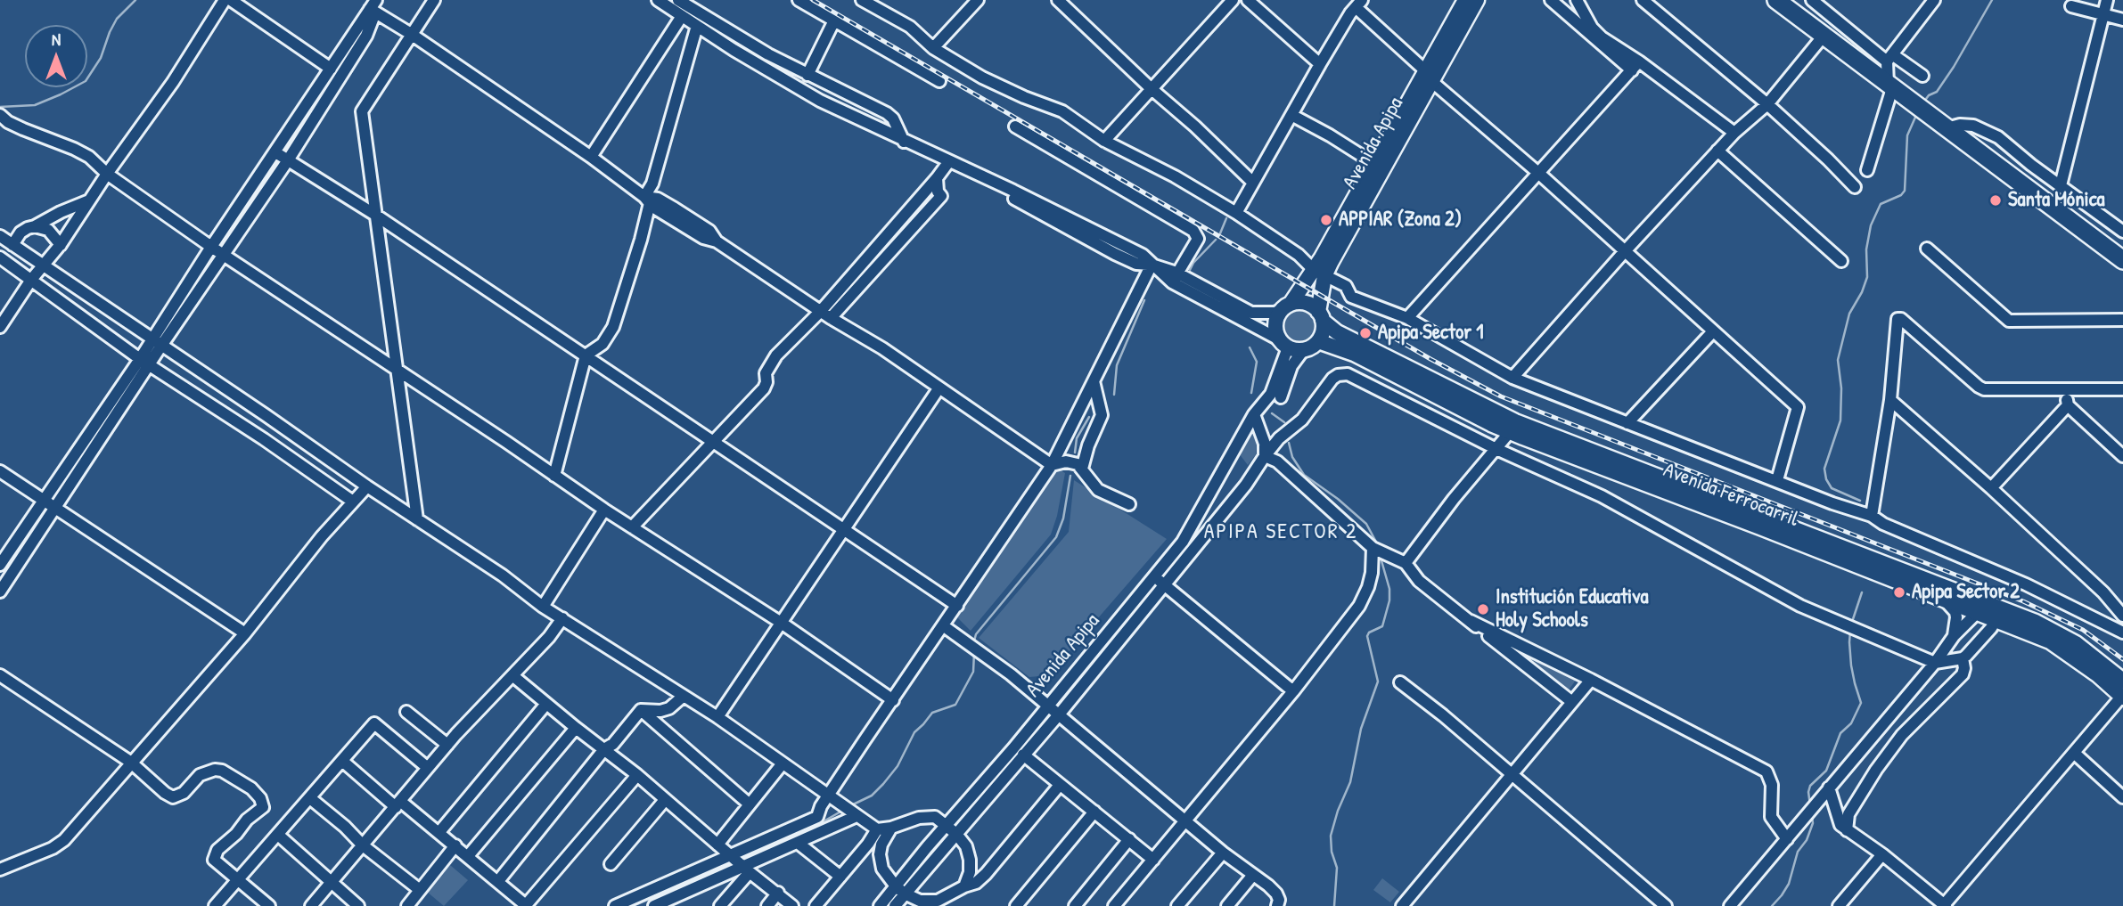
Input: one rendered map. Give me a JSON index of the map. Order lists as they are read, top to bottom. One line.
{"streets":{"main road":["Avenida Apipa","Avenida Ferrocarril"]},"crossings":[["Avenida Apipa","Avenida Ferrocarril"]],"districts":["APIPA SECTOR 2"],"places":["Santa Mónica","APPIAR (Zona 2)","Apipa Sector 1","Apipa Sector 2","Institución Educativa Holy Schools"],"north":"top"}
